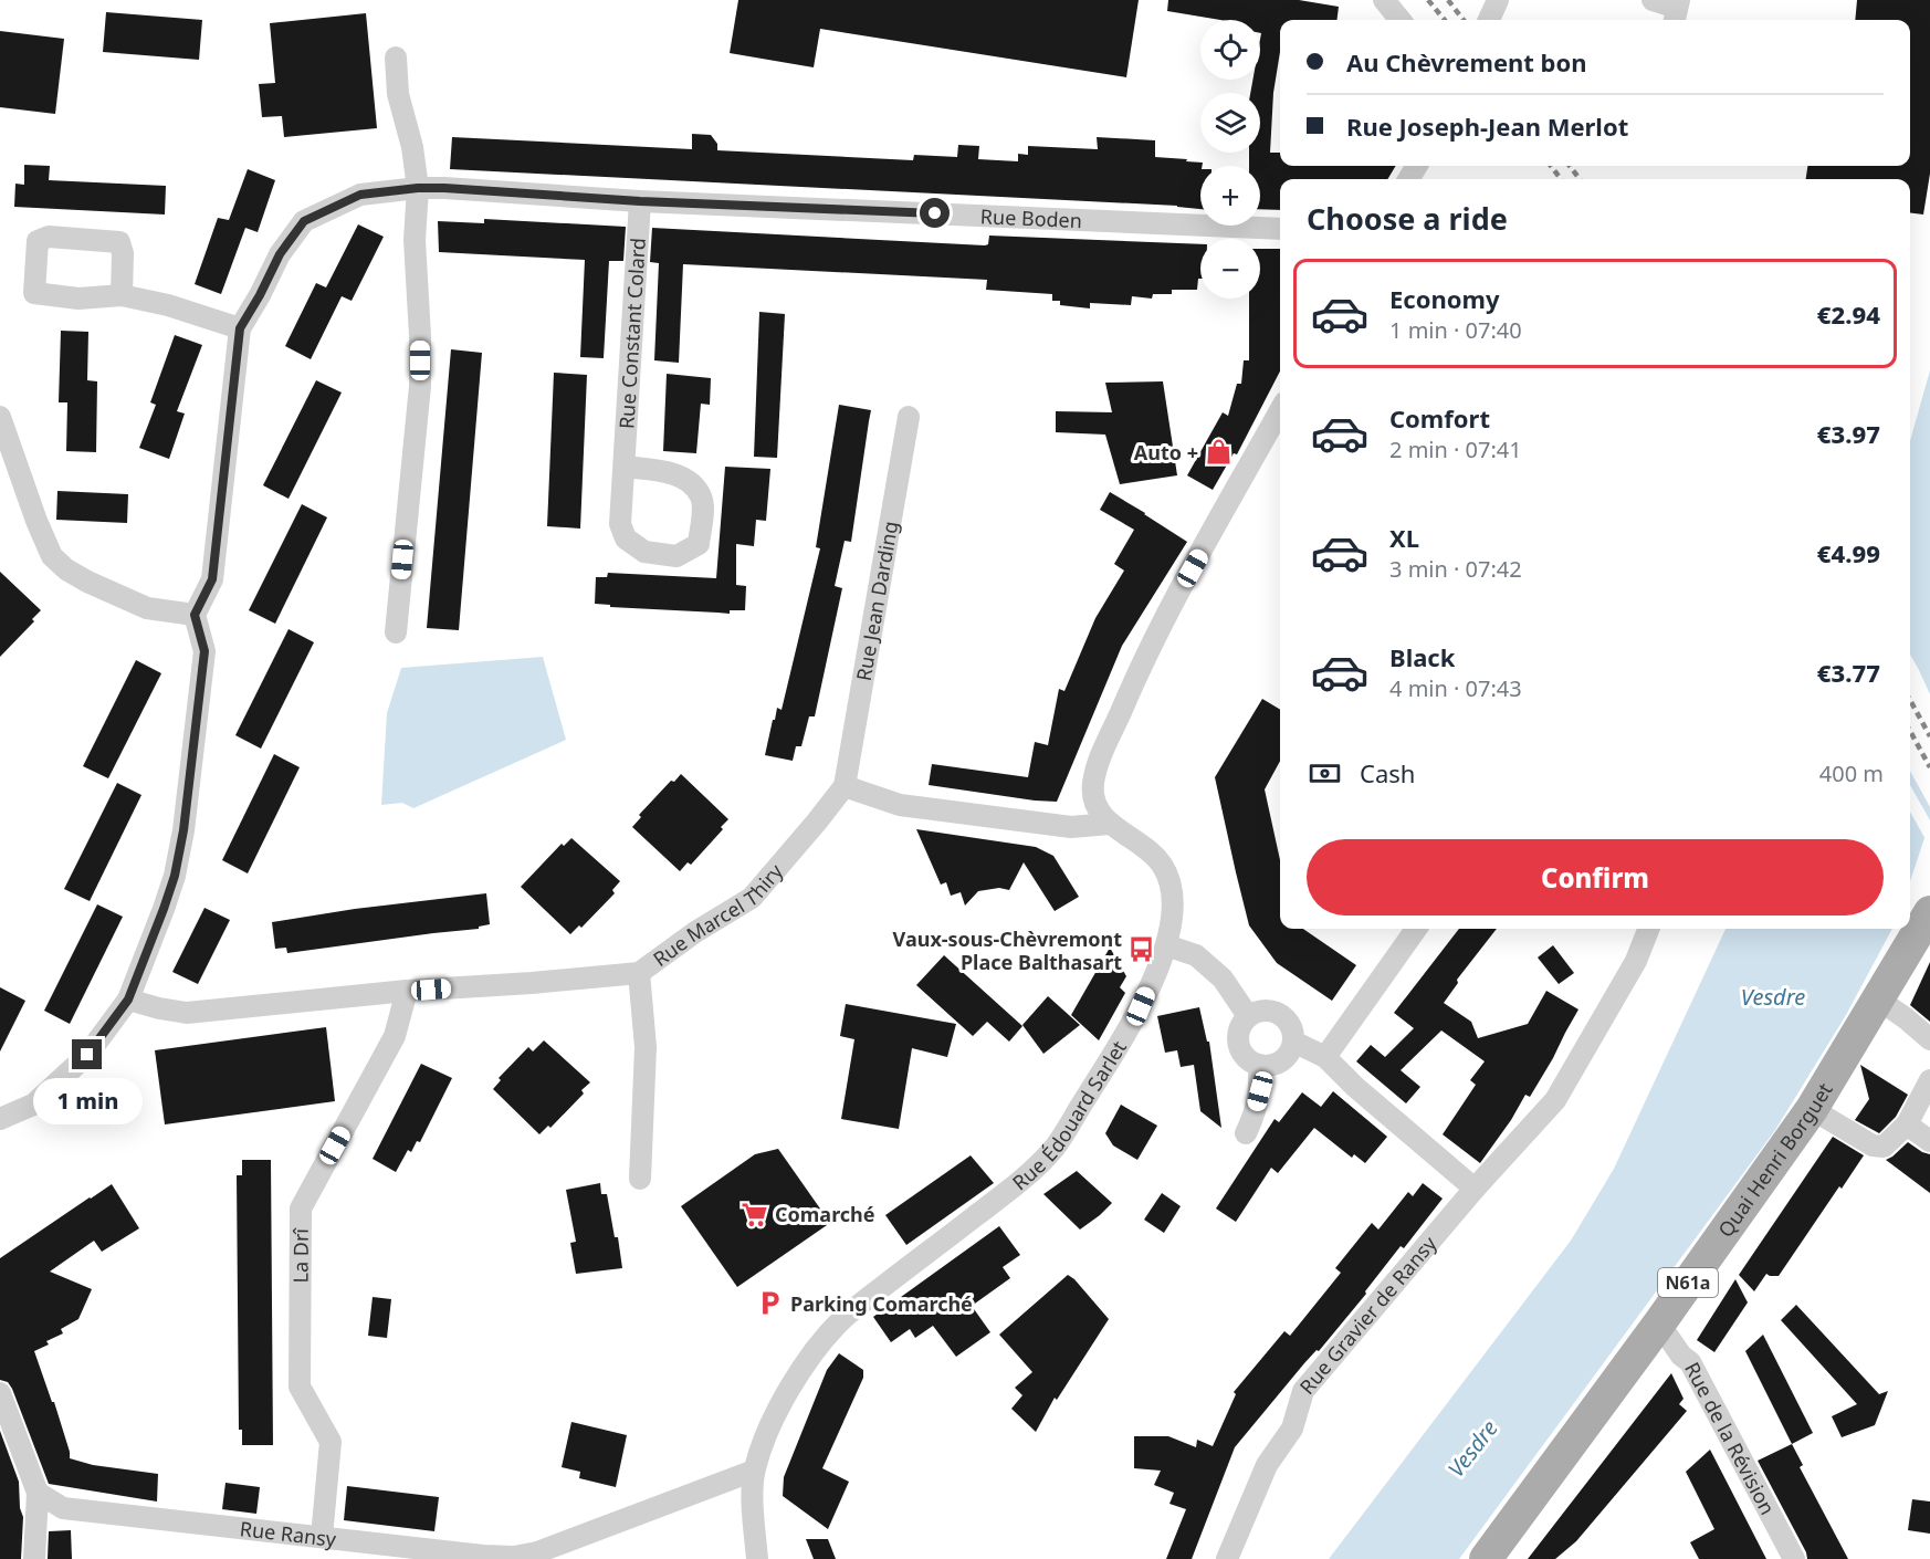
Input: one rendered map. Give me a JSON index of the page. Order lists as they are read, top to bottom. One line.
{"streets":{"main road":["Quai Henri Borguet","N61a"],"street":["Rue Boden","Rue Constant Colard","Rue Jean Darding","Rue Marcel Thiry","Rue Édouard Sarlet","La Drî","Rue Gravier de Ransy","Rue de la Révision","Rue Ransy"]},"crossings":[["Rue Boden","Rue Constant Colard"],["Rue Jean Darding","Rue Marcel Thiry"],["Rue Marcel Thiry","La Drî"],["Rue Édouard Sarlet","Rue Ransy"],["Quai Henri Borguet","Rue de la Révision"],["La Drî","Rue Ransy"]],"water":["Vesdre"],"places":{"shop":["Auto +"],"bus stop":["Vaux-sous-Chèvremont Place Balthasart"],"supermarket":["Comarché"],"parking":["Parking Comarché"]},"page":{"map_buttons":["+","−"],"banner":["Au Chèvrement bon","Rue Joseph-Jean Merlot"],"heading":"Choose a ride","list":[{"name":"Economy","note":"1 min · 07:40","value":"€2.94"},{"name":"Comfort","note":"2 min · 07:41","value":"€3.97"},{"name":"XL","note":"3 min · 07:42","value":"€4.99"},{"name":"Black","note":"4 min · 07:43","value":"€3.77"}],"pay":["Cash","400 m"],"buttons":"Confirm","bubble":"1 min"}}
